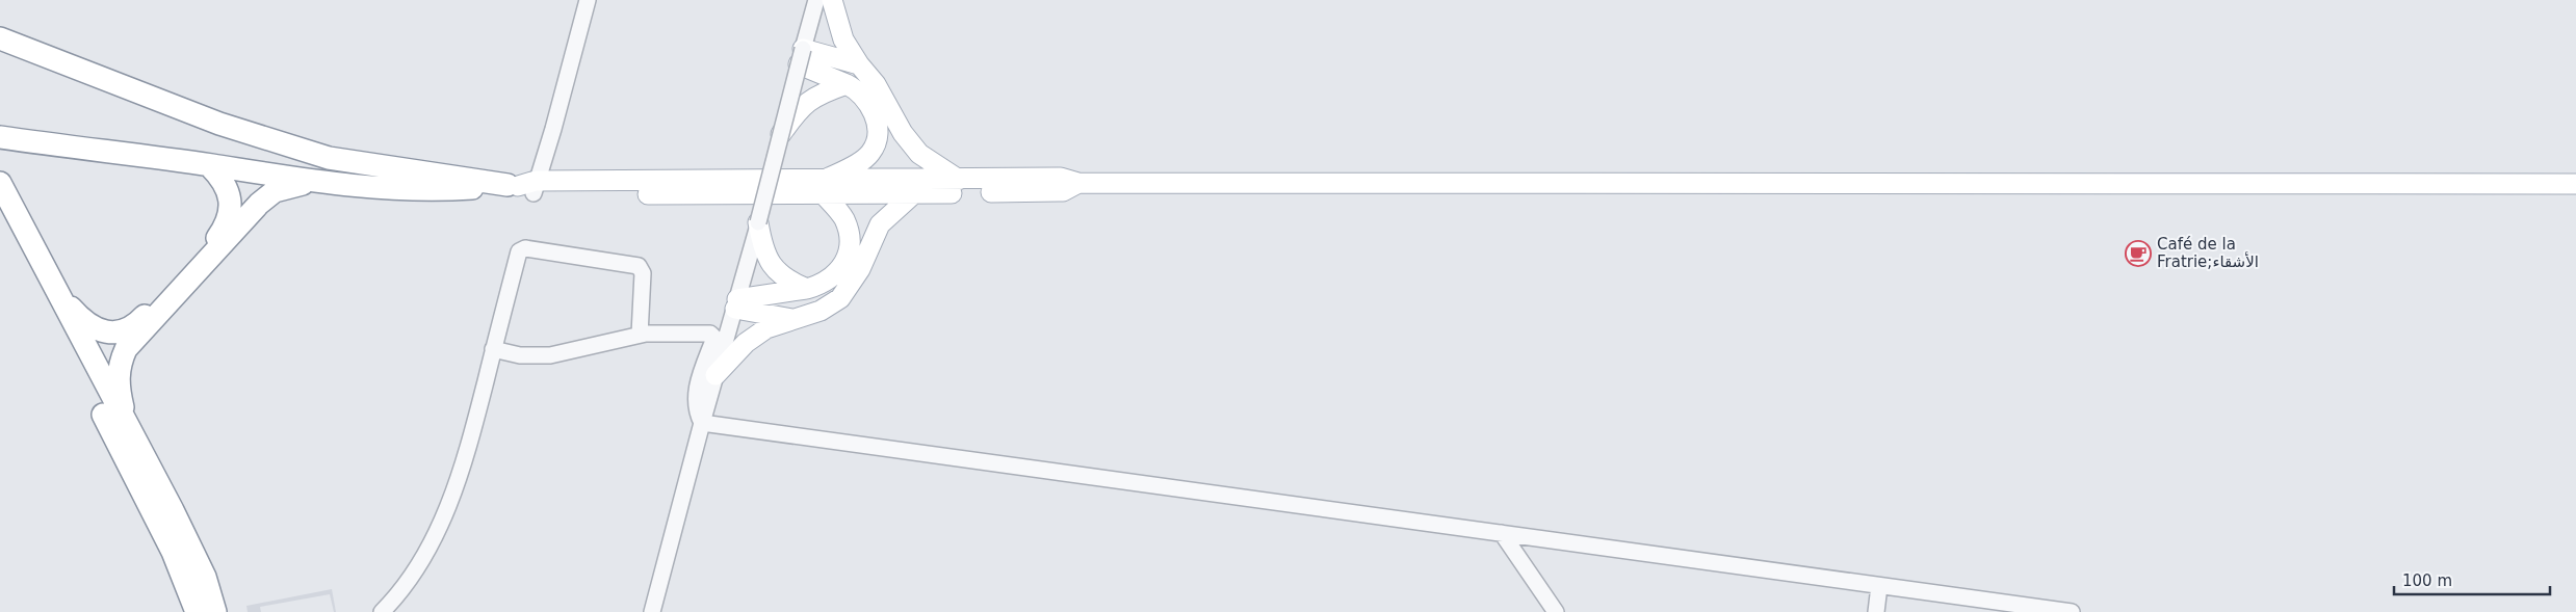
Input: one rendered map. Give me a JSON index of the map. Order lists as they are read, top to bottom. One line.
{"places":{"cafe":["Café de la Fratrie;الأشقاء"]},"scale_bar":"100 m"}
